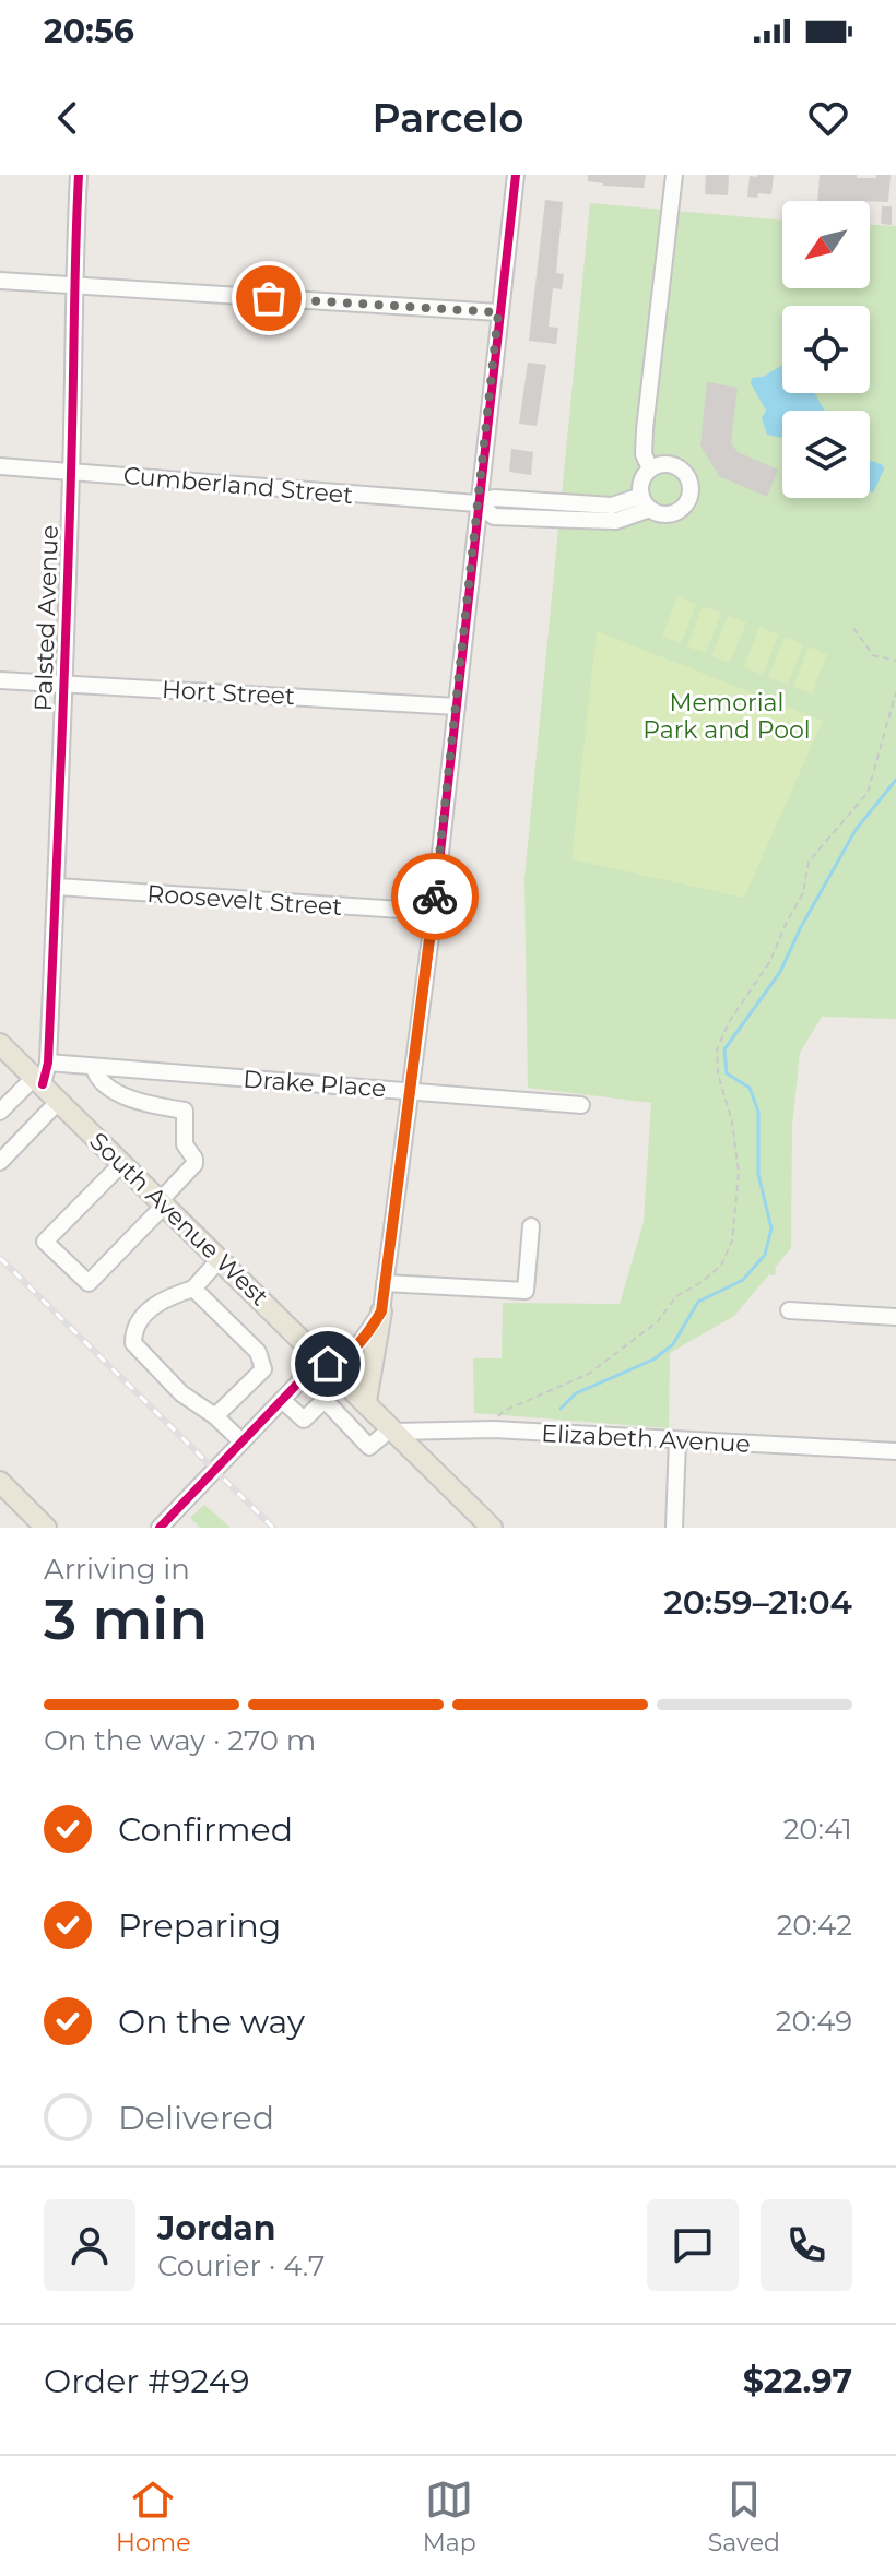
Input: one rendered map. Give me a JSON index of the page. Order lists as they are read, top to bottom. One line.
{"streets":{"main road":["South Avenue West"],"street":["Cumberland Street","Palsted Avenue","Hort Street","Roosevelt Street","Drake Place","Elizabeth Avenue"]},"crossings":[["Cumberland Street","Palsted Avenue"],["Palsted Avenue","Hort Street"],["Palsted Avenue","Roosevelt Street"],["Palsted Avenue","Drake Place"],["Palsted Avenue","South Avenue West"],["Drake Place","South Avenue West"],["South Avenue West","Elizabeth Avenue"]],"parks":["Memorial Park and Pool"],"north":"bottom left","page":{"status":"20:56","header":"Parcelo","heading":["3 min","Arriving in","20:59–21:04"],"panel":["Jordan","Courier · 4.7","Order #9249","$22.97"],"bar":"On the way · 270 m","list":[["Confirmed","20:41"],["Preparing","20:42"],["On the way","20:49"],"Delivered"],"tabs":["Home","Map","Saved"]}}
